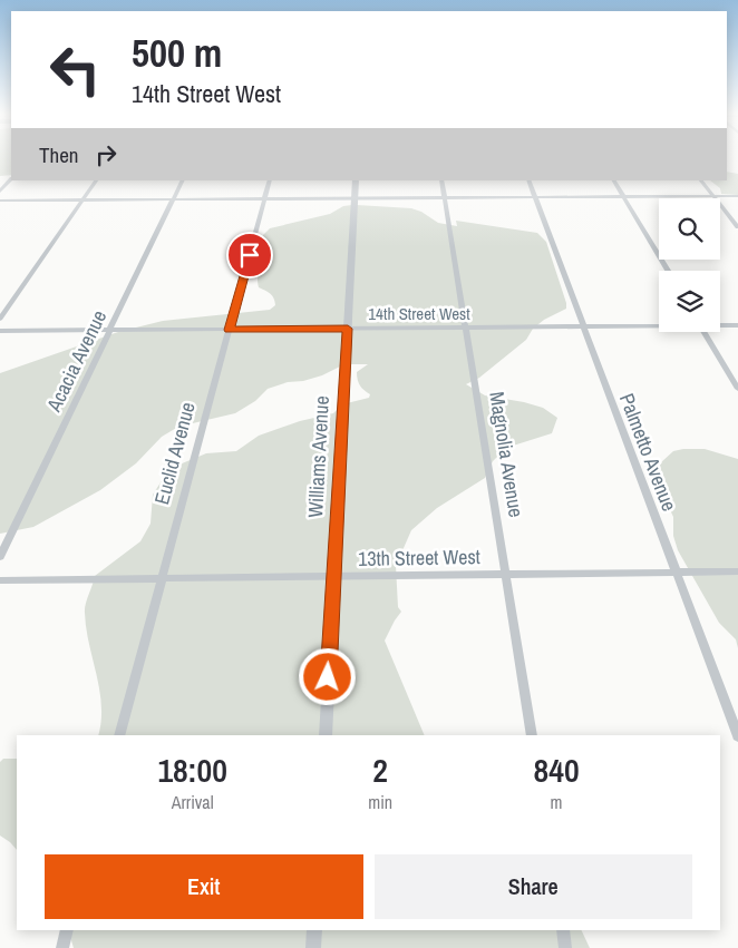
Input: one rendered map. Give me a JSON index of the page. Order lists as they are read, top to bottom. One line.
{"streets":{"street":["14th Street West","Acacia Avenue","Palmetto Avenue","Euclid Avenue","Magnolia Avenue","Williams Avenue","13th Street West"]},"crossings":[["14th Street West","Acacia Avenue"],["14th Street West","Palmetto Avenue"],["14th Street West","Euclid Avenue"],["14th Street West","Magnolia Avenue"],["14th Street West","Williams Avenue"],["Palmetto Avenue","13th Street West"],["Euclid Avenue","13th Street West"],["Magnolia Avenue","13th Street West"],["Williams Avenue","13th Street West"]],"page":{"turn":["500 m","14th Street West"],"then":"Then","eta":["18:00","Arrival","2","min","840","m"],"buttons":["Exit","Share"]}}
